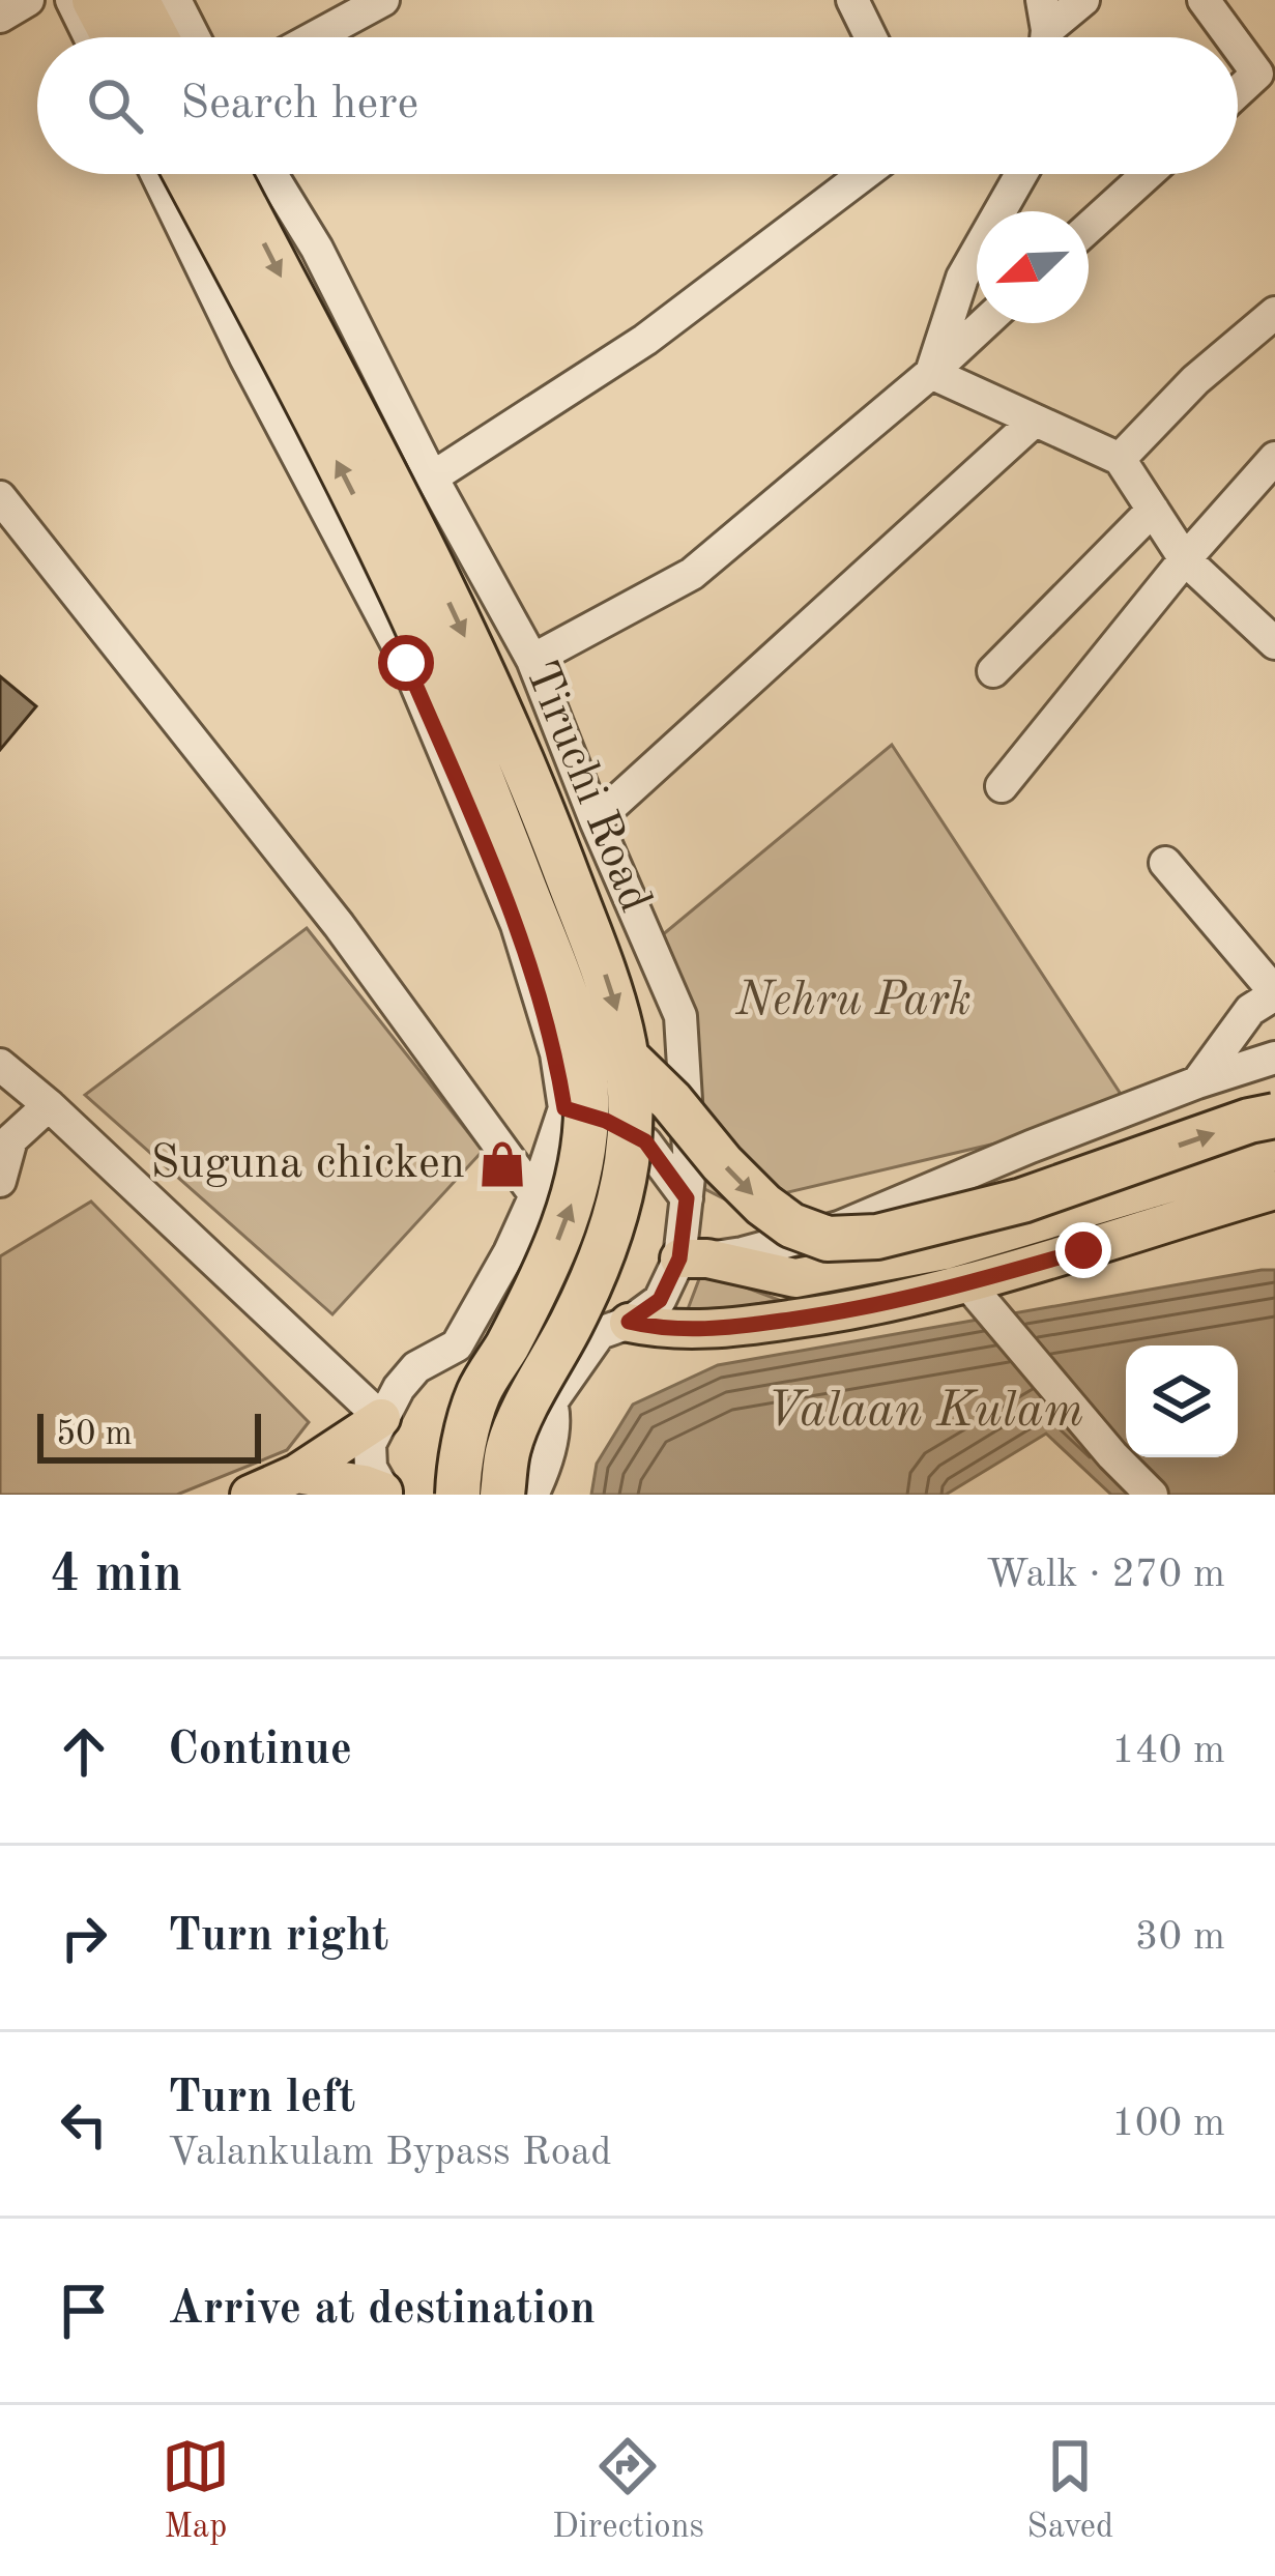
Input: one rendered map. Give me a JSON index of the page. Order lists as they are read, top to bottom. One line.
{"streets":{"highway":["Tiruchi Road"]},"water":["Valaan Kulam"],"parks":["Nehru Park"],"places":{"shop":["Suguna chicken"]},"scale_bar":"50 m","north":"bottom left","page":{"search":"Search here","scale":"50 m","heading":["4 min","Walk · 270 m"],"list":[["Continue","140 m"],["Turn right","30 m"],["Turn left","Valankulam Bypass Road","100 m"],"Arrive at destination"],"nav":["Map","Directions","Saved"]}}
